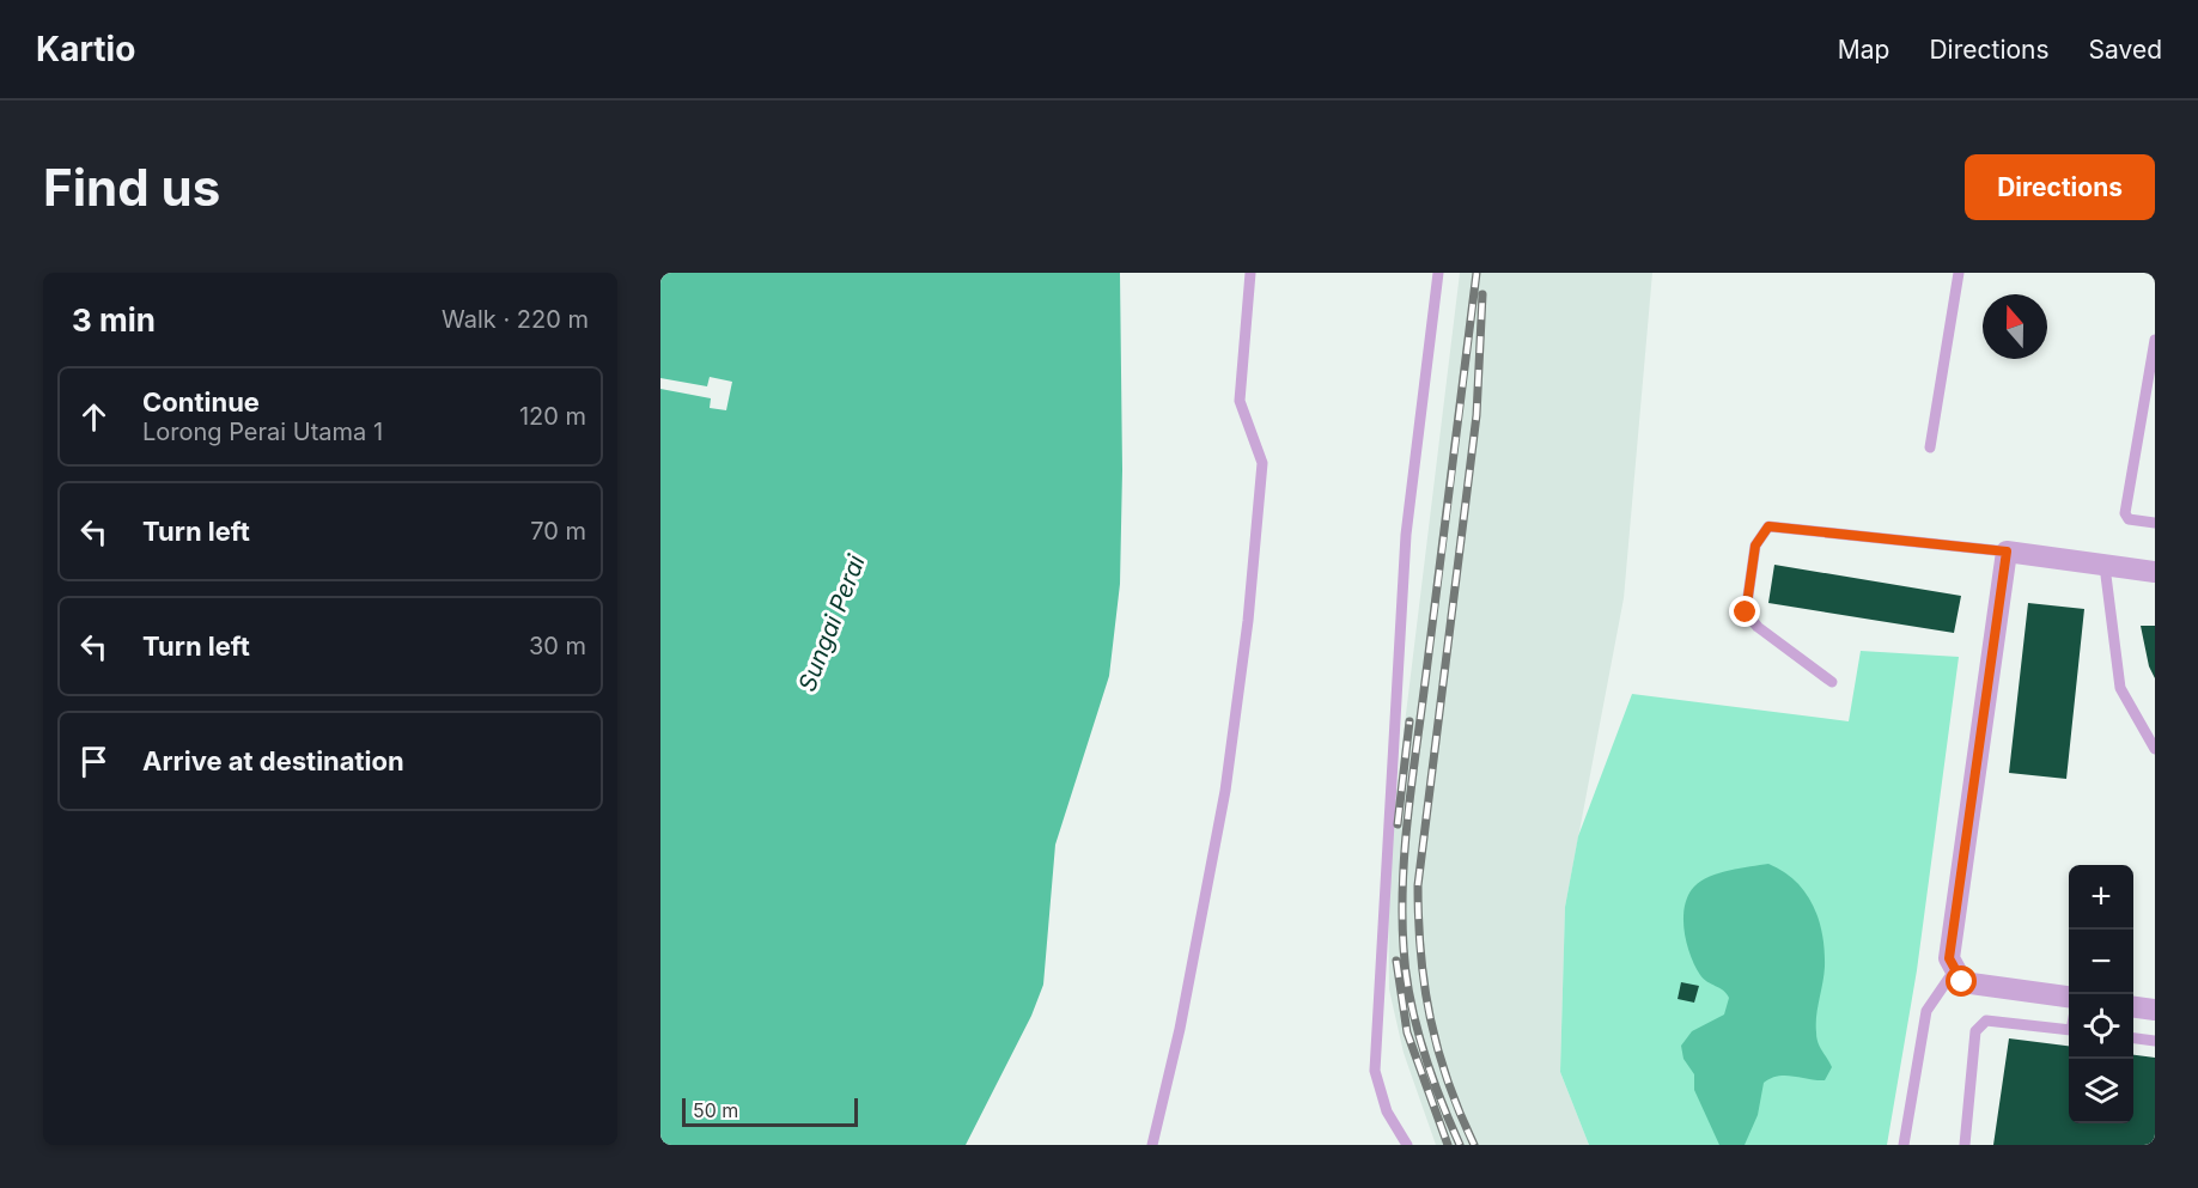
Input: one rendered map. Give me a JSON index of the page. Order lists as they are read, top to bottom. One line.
{"water":["Sungai Perai"],"scale_bar":"50 m","north":"top","page":{"header":"Kartio","nav":["Map","Directions","Saved"],"buttons":"Directions","title":"Find us","heading":["3 min","Walk · 220 m"],"list":[["Continue","Lorong Perai Utama 1","120 m"],["Turn left","70 m"],["Turn left","30 m"],"Arrive at destination"],"map_buttons":["+","−"],"scale":"50 m"}}
